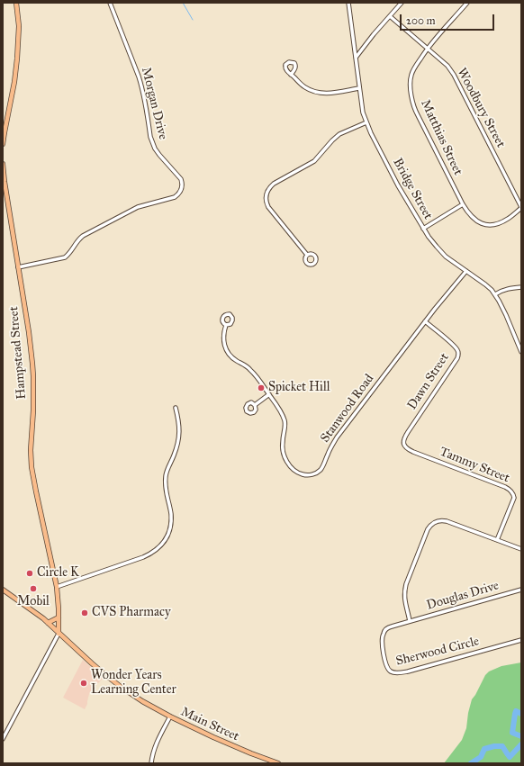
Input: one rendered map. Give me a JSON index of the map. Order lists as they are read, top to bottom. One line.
{"streets":{"main road":["Hampstead Street","Main Street"],"street":["Morgan Drive","Woodbury Street","Matthias Street","Bridge Street","Dawn Street","Stanwood Road","Tammy Street","Douglas Drive","Sherwood Circle"]},"crossings":[["Morgan Drive","Hampstead Street"],["Woodbury Street","Matthias Street"],["Bridge Street","Stanwood Road"],["Hampstead Street","Main Street"],["Dawn Street","Stanwood Road"],["Dawn Street","Tammy Street"],["Douglas Drive","Sherwood Circle"]],"places":["Spicket Hill","Circle K","Mobil","CVS Pharmacy","Wonder Years Learning Center"],"scale_bar":"200 m"}
